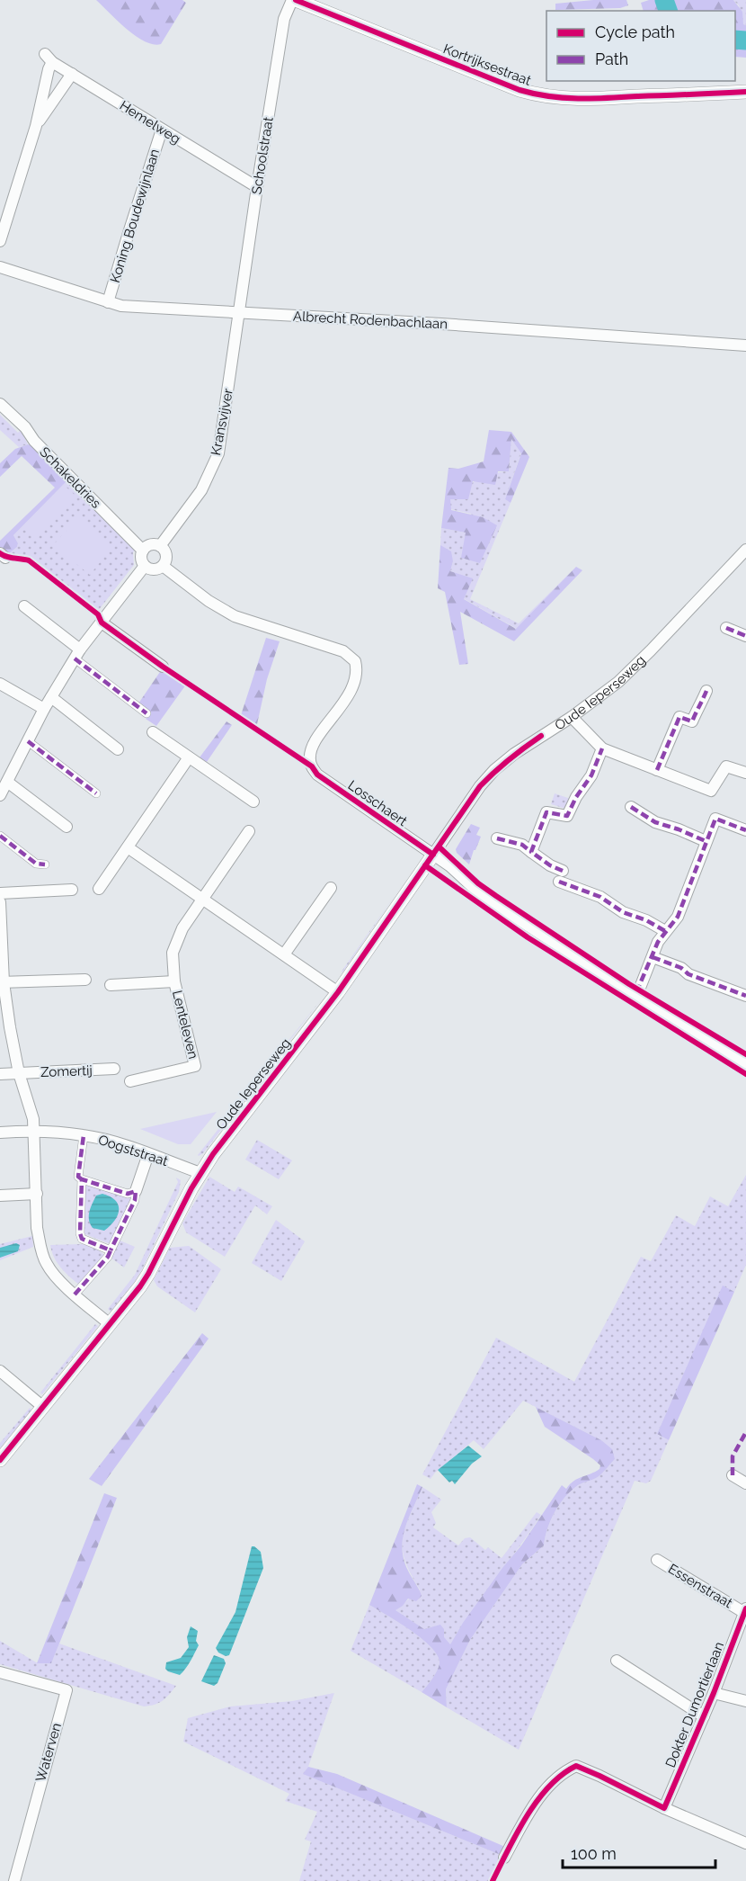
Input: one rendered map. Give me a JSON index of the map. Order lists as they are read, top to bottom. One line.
{"streets":{"street":["Kortrijksestraat","Hemelweg","Schoolstraat","Koning Boudewijnlaan","Albrecht Rodenbachlaan","Kransvijver","Schakeldries","Oude Ieperseweg","Losschaert","Lenteleven","Zomertij","Oogststraat","Essenstraat","Dokter Dumortierlaan","Waterven"]},"crossings":[["Kortrijksestraat","Schoolstraat"],["Hemelweg","Schoolstraat"],["Hemelweg","Koning Boudewijnlaan"],["Schoolstraat","Albrecht Rodenbachlaan"],["Schoolstraat","Kransvijver"],["Koning Boudewijnlaan","Albrecht Rodenbachlaan"],["Albrecht Rodenbachlaan","Kransvijver"],["Kransvijver","Schakeldries"],["Kransvijver","Losschaert"],["Schakeldries","Losschaert"],["Oude Ieperseweg","Losschaert"],["Oude Ieperseweg","Zomertij"],["Oude Ieperseweg","Oogststraat"],["Zomertij","Oogststraat"],["Essenstraat","Dokter Dumortierlaan"]],"legend":["Cycle path","Path"],"scale_bar":"100 m"}
